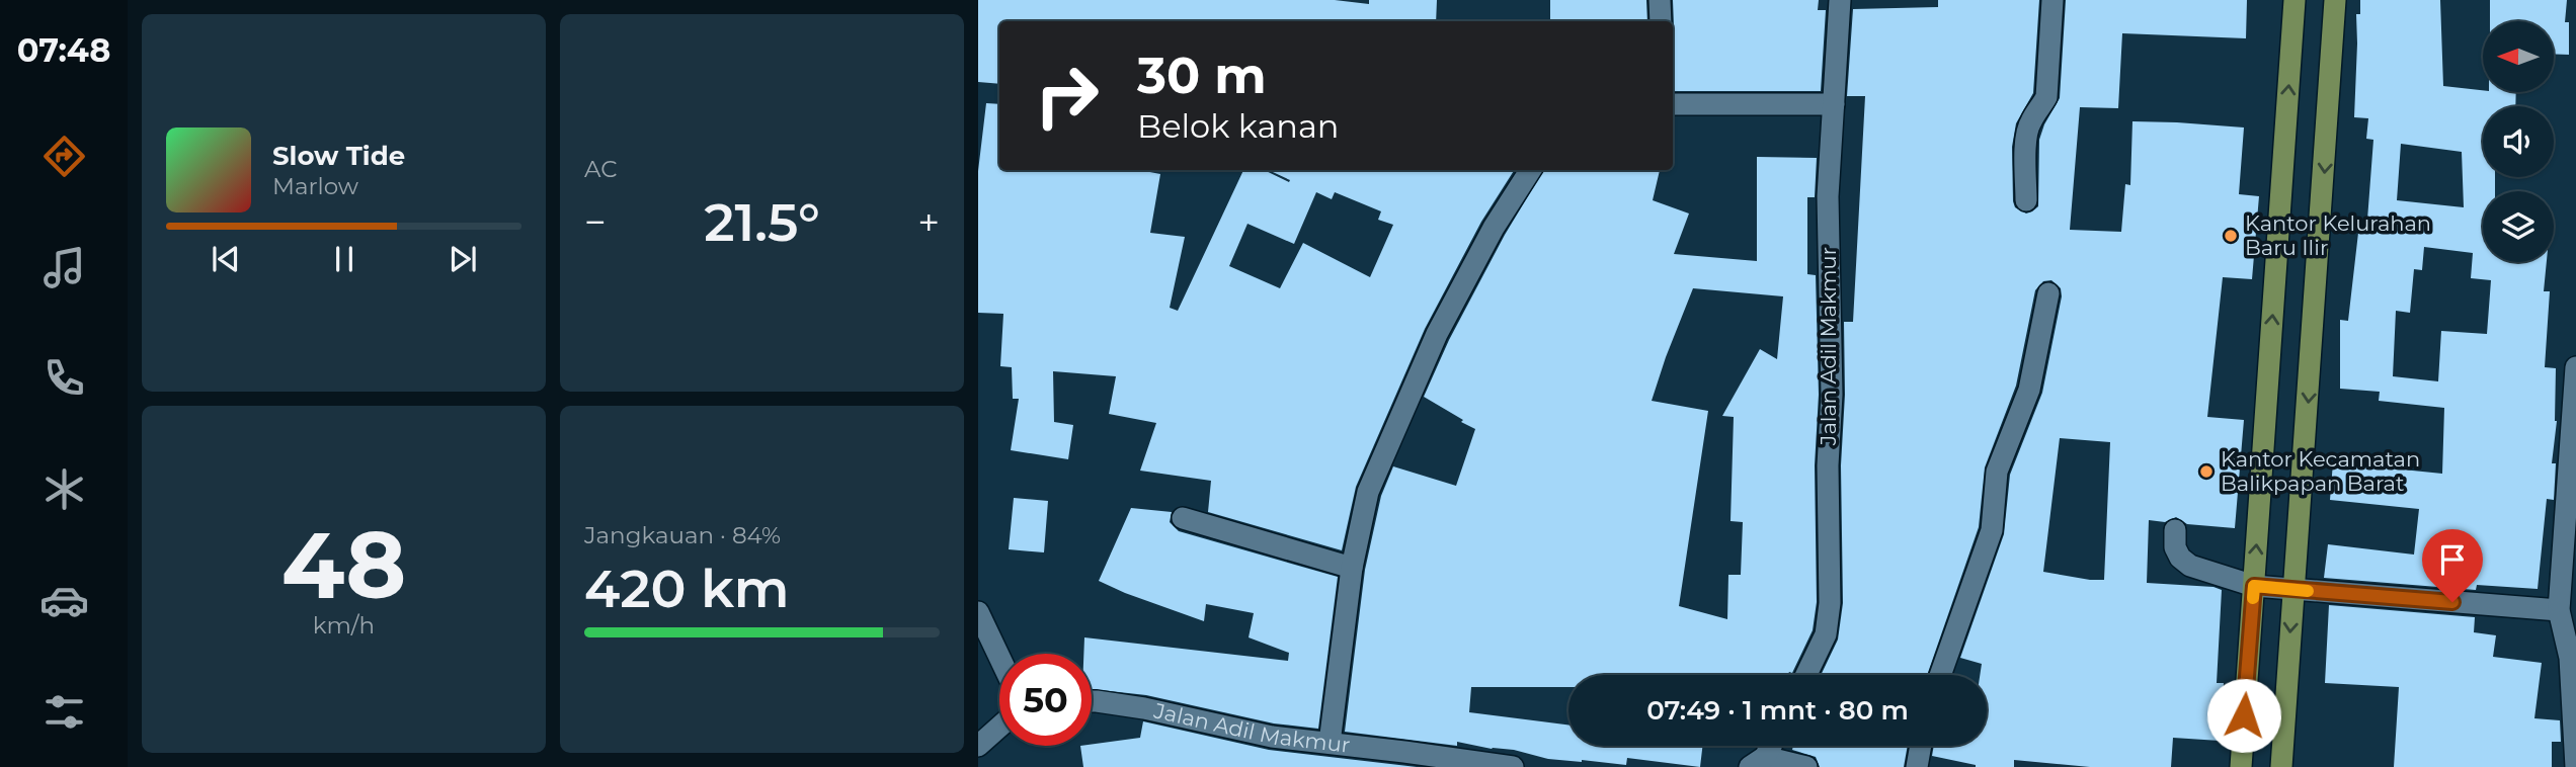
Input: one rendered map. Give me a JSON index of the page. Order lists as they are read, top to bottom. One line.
{"streets":{"street":["Jalan Adil Makmur"]},"places":["Kantor Kelurahan Baru Ilir","Kantor Kecamatan Balikpapan Barat"],"north":"left","page":{"tabs":"07:48","tile":["AC",["48","km/h"],["Jangkauan · 84%","420 km"]],"turn":["30 m","Belok kanan"],"song":["Slow Tide","Marlow"],"heat":["−","21.5°","+"],"limit":"50","trip":"07:49 · 1 mnt · 80 m"}}
